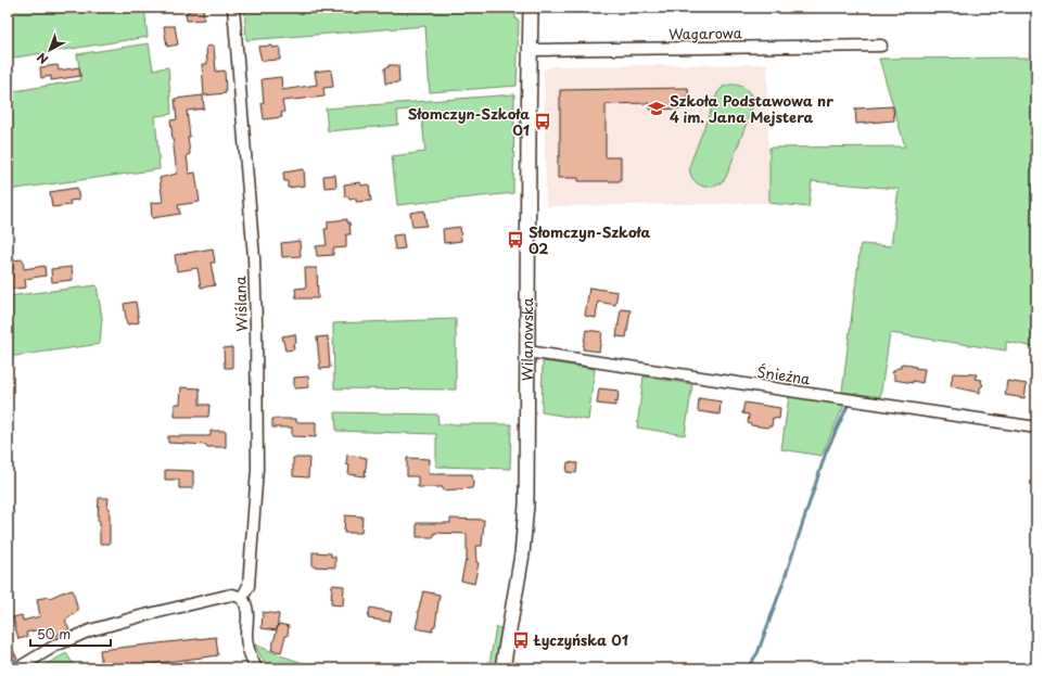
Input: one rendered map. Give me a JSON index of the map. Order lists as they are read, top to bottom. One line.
{"streets":{"main road":["Wilanowska"],"street":["Wagarowa","Wiślana","Śnieżna"]},"crossings":[["Wagarowa","Wilanowska"],["Wilanowska","Śnieżna"]],"places":{"school or university":["Szkoła Podstawowa nr 4 im. Jana Mejstera"],"bus stop":["Słomczyn-Szkoła 01","Słomczyn-Szkoła 02","Łyczyńska 01"]},"scale_bar":"50 m","north":"bottom left"}
